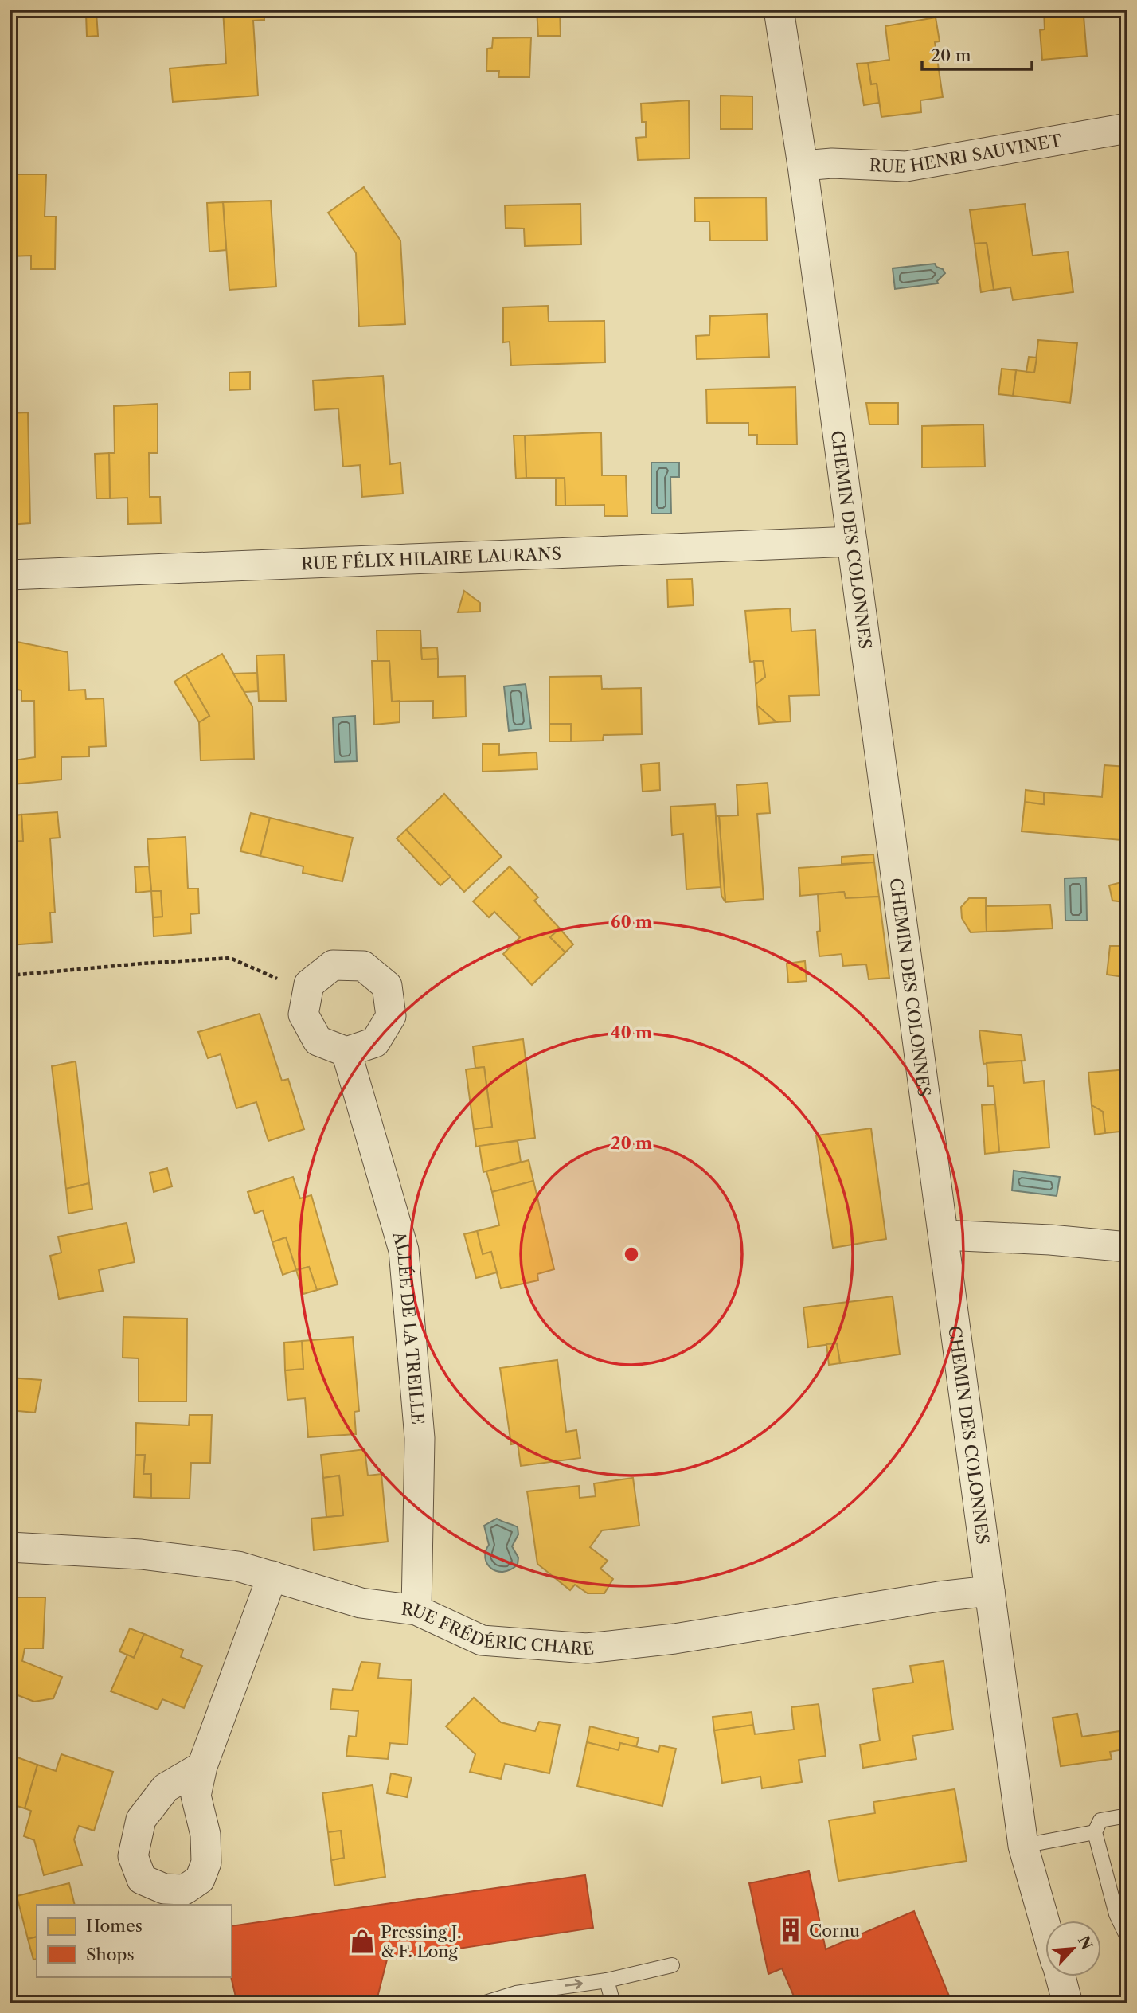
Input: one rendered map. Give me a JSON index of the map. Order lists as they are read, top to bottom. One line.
{"streets":{"street":["RUE HENRI SAUVINET","CHEMIN DES COLONNES","RUE FÉLIX HILAIRE LAURANS","ALLÉE DE LA TREILLE","RUE FRÉDÉRIC CHARE"]},"crossings":[["RUE HENRI SAUVINET","CHEMIN DES COLONNES"],["CHEMIN DES COLONNES","RUE FÉLIX HILAIRE LAURANS"],["CHEMIN DES COLONNES","RUE FRÉDÉRIC CHARE"],["ALLÉE DE LA TREILLE","RUE FRÉDÉRIC CHARE"]],"places":{"building":["Cornu"],"shop":["Pressing J. & F. Long"]},"legend":["Homes","Shops"],"scale_bar":"20 m","north":"top right","rings":["60 m","40 m","20 m"]}
